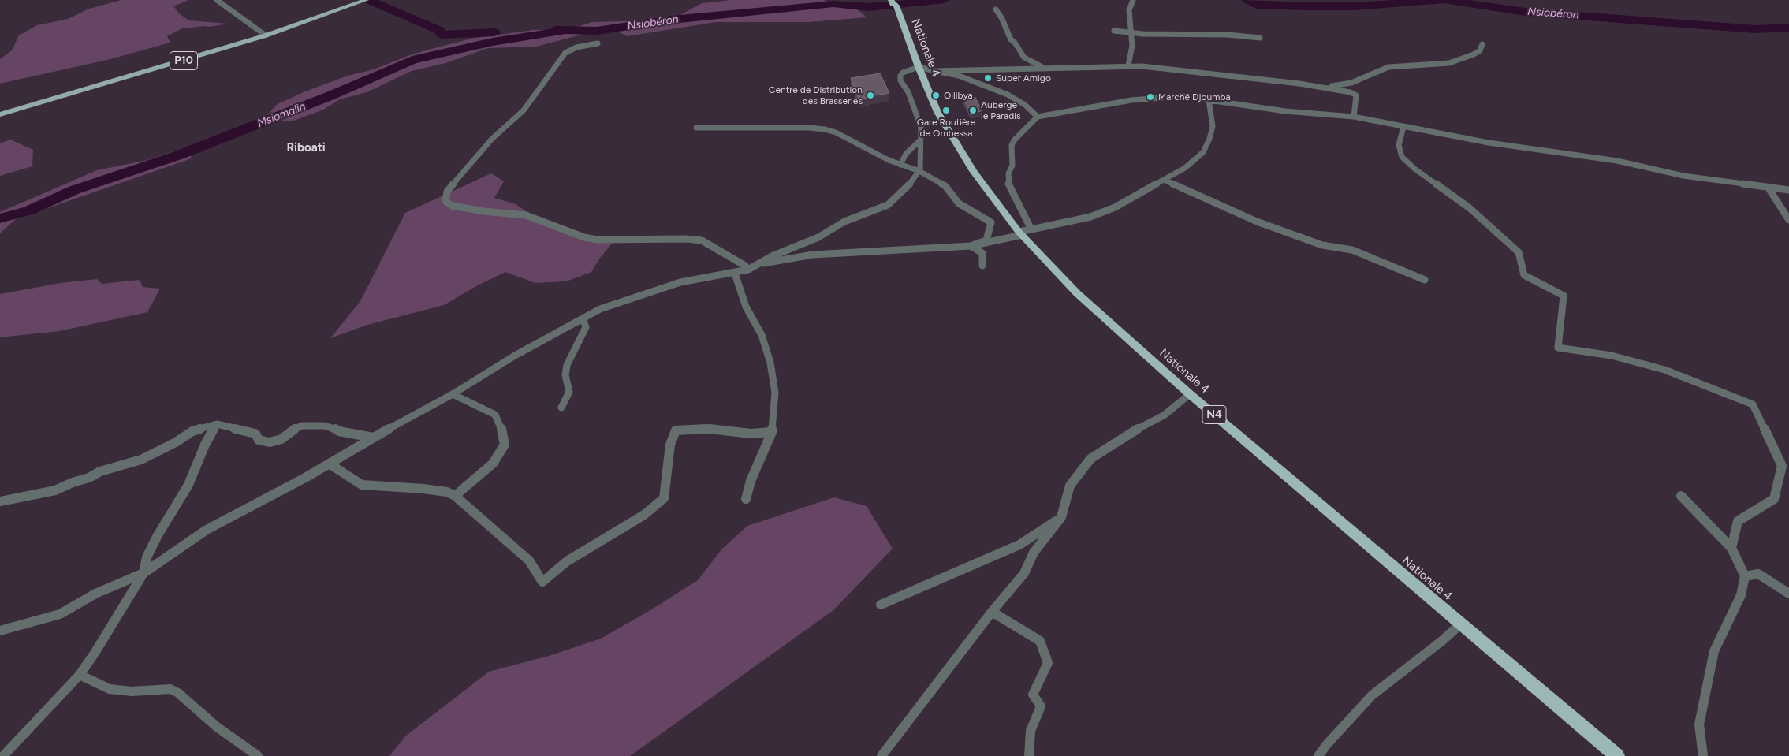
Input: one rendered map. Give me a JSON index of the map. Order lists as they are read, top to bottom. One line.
{"streets":{"highway":["Nationale 4","N4"],"main road":["P10"]},"districts":["Riboati"],"water":["Nsiobéron","Msiomalin"],"places":["Super Amigo","Centre de Distribution des Brasseries","Oilibya","Marché Djoumba","Gare Routière de Ombessa","Auberge le Paradis"]}
